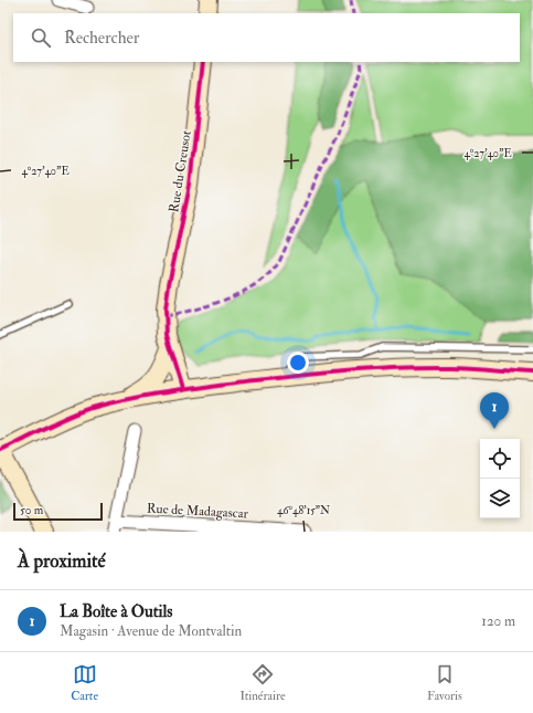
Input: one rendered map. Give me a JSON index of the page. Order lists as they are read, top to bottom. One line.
{"streets":{"street":["Rue du Creusot","Rue de Madagascar"]},"scale_bar":"50 m","page":{"search":"Rechercher","pins":"1","scale":"50 m","heading":"À proximité","list":[{"mark":"1","name":"La Boîte à Outils","note":"Magasin · Avenue de Montvaltin","value":"120 m"}],"nav":["Carte","Itinéraire","Favoris"]},"coordinates":["4°27'40\"E","46°48'15\"N"]}
